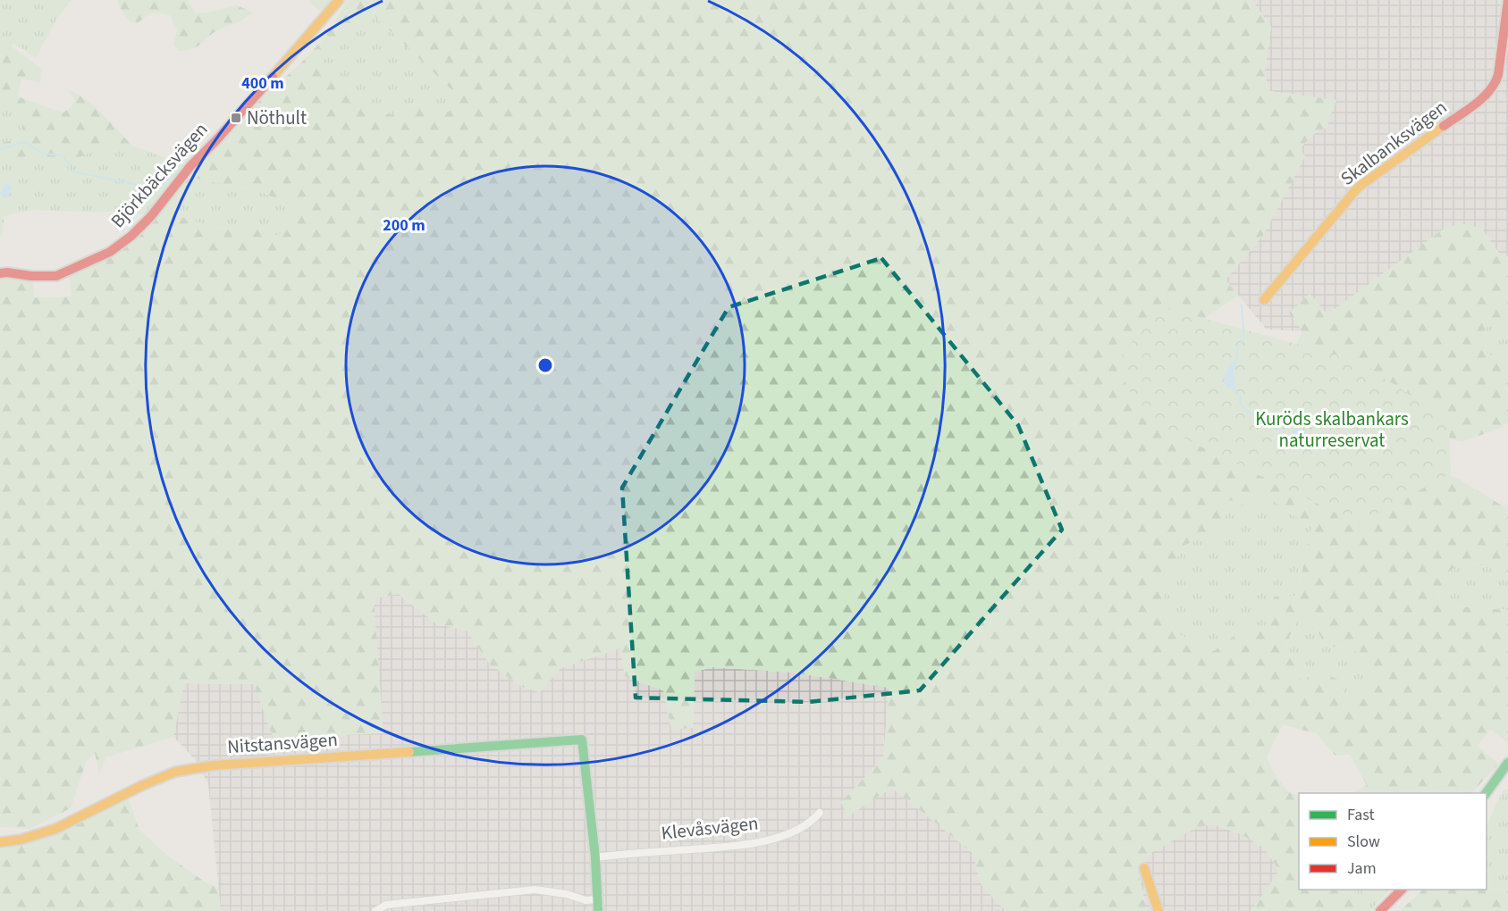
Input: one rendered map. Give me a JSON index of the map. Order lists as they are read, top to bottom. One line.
{"streets":{"street":["Skalbanksvägen","Björkbäcksvägen","Nitstansvägen","Klevåsvägen"]},"crossings":[["Nitstansvägen","Klevåsvägen"]],"parks":["Kuröds skalbankars naturreservat"],"places":{"transit":["Nöthult"]},"legend":["Fast","Slow","Jam"],"rings":["400 m","200 m"]}
